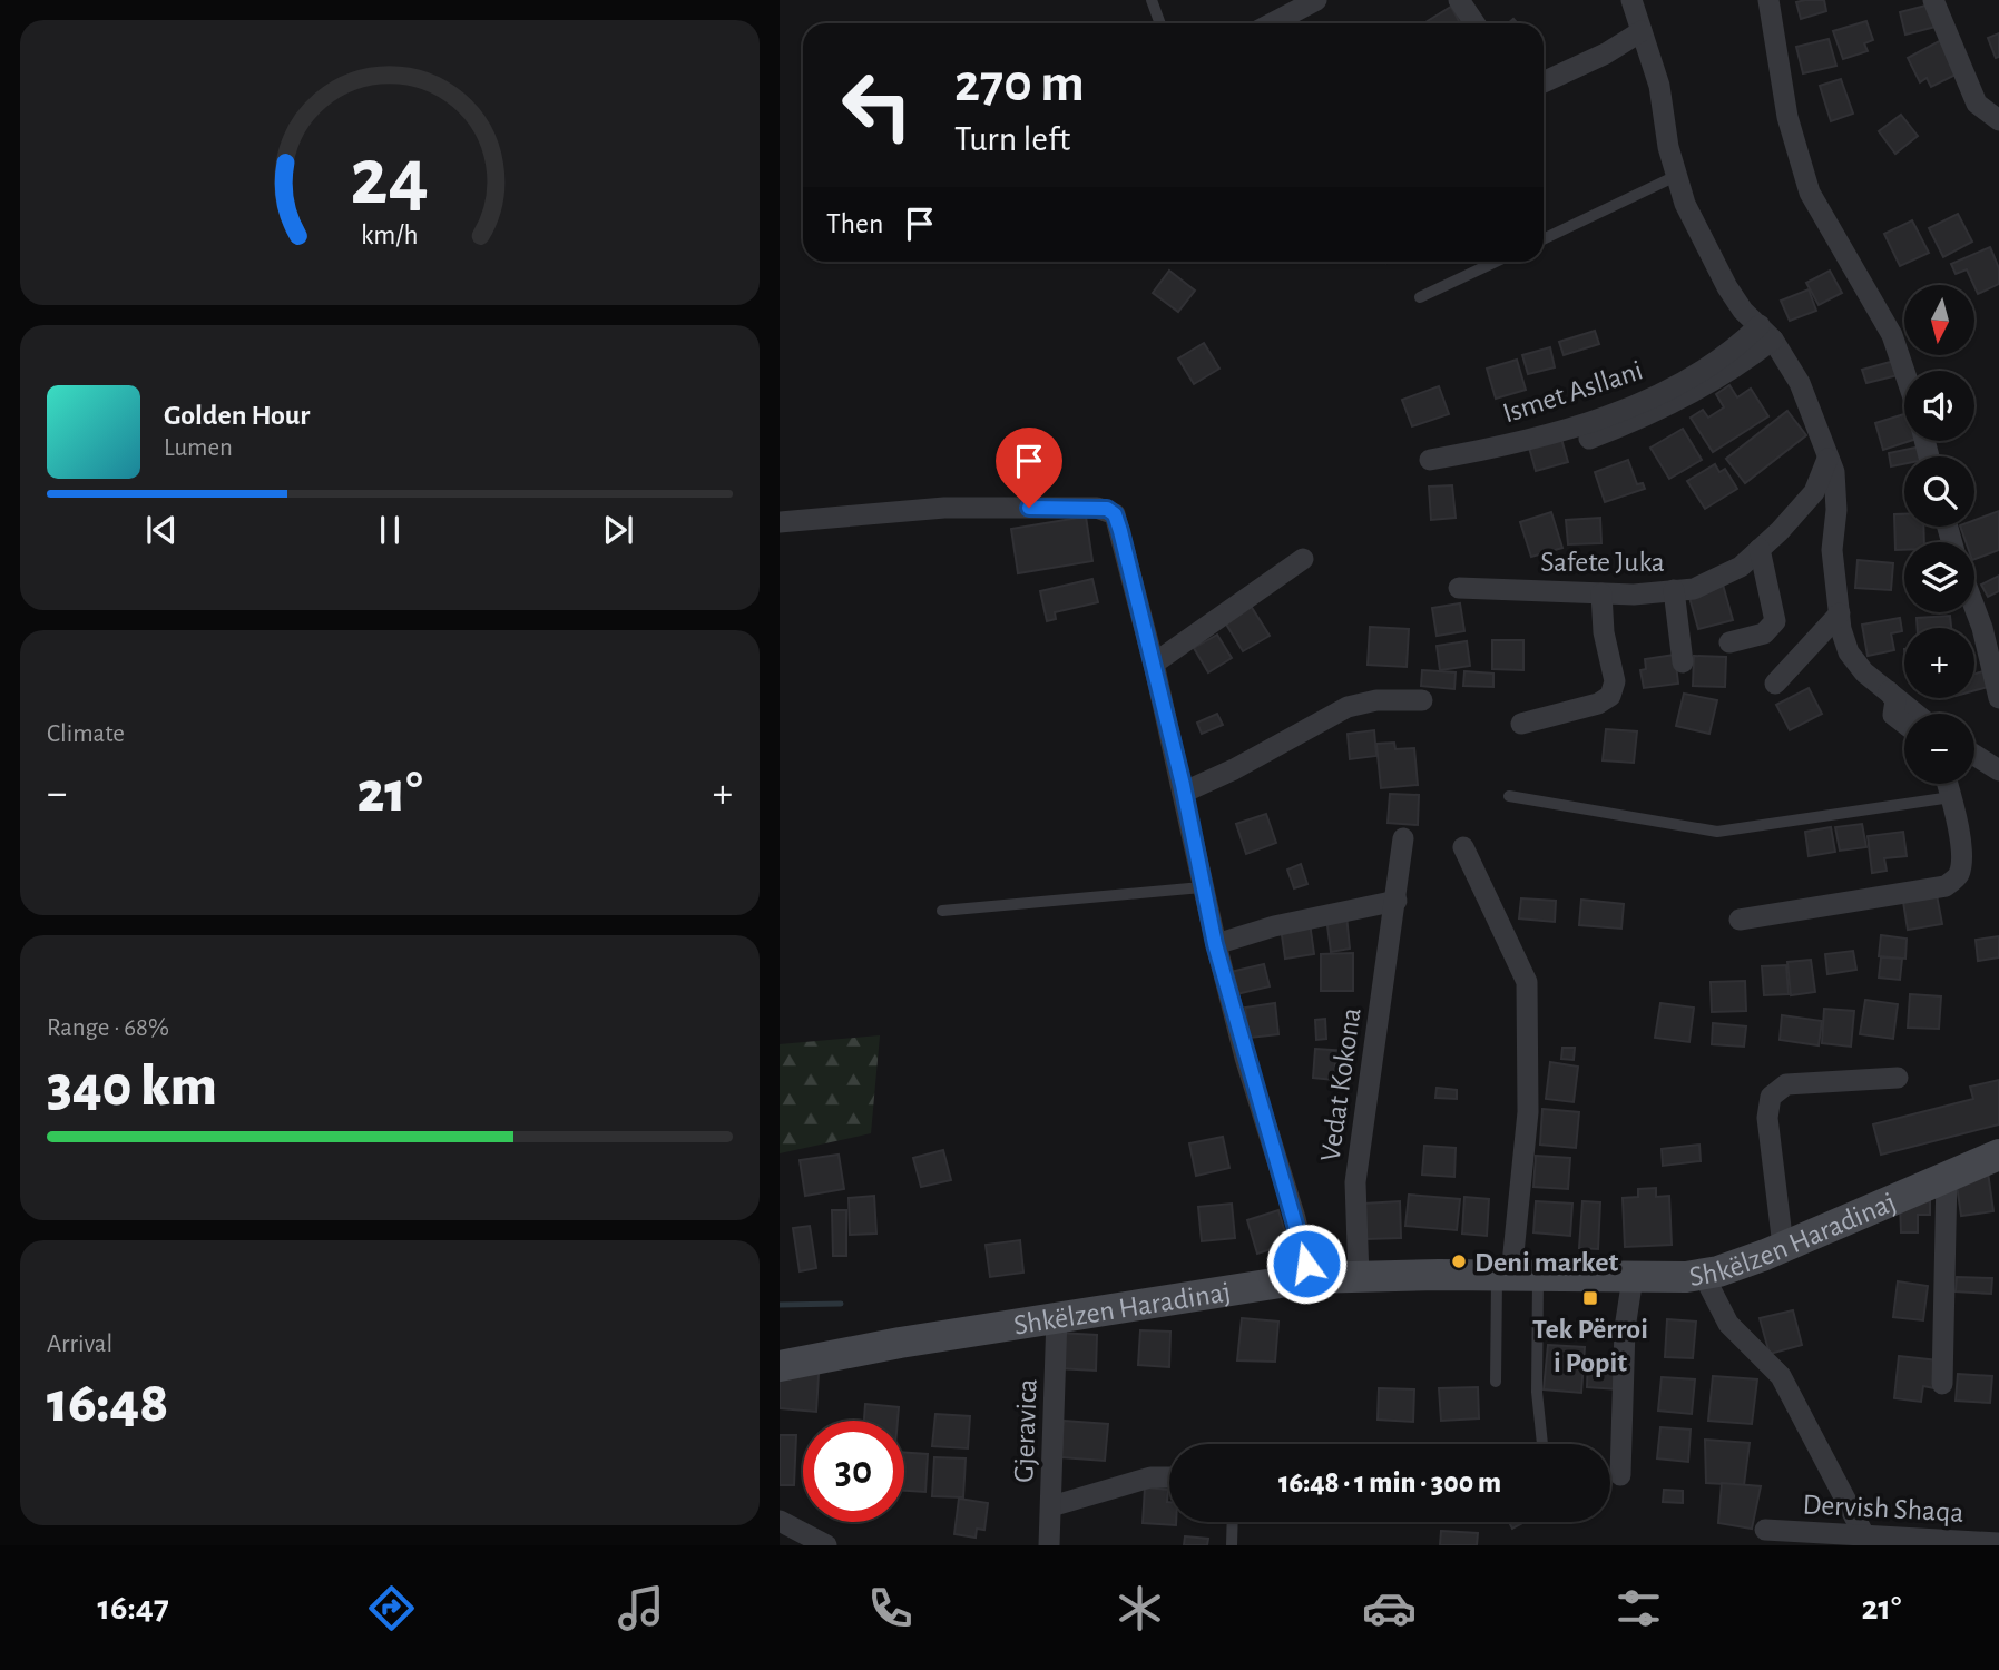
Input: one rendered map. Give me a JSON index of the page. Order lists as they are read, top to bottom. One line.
{"streets":{"street":["Ismet Asllani","Safete Juka","Vedat Kokona","Shkëlzen Haradinaj","Gjeravica","Dervish Shaqa"]},"crossings":[["Vedat Kokona","Shkëlzen Haradinaj"],["Shkëlzen Haradinaj","Gjeravica"]],"places":{"other":["Deni market"],"transit":["Tek Përroi i Popit"]},"north":"bottom","page":{"turn":["270 m","Turn left"],"then":"Then","map_buttons":["+","−"],"song":["Golden Hour","Lumen"],"tile":["Climate",["Range · 68%","340 km"],["Arrival","16:48"]],"heat":["−","21°","+"],"limit":"30","trip":"16:48 · 1 min · 300 m","tabs":["16:47","21°"],"gauge":["24","km/h"]}}
